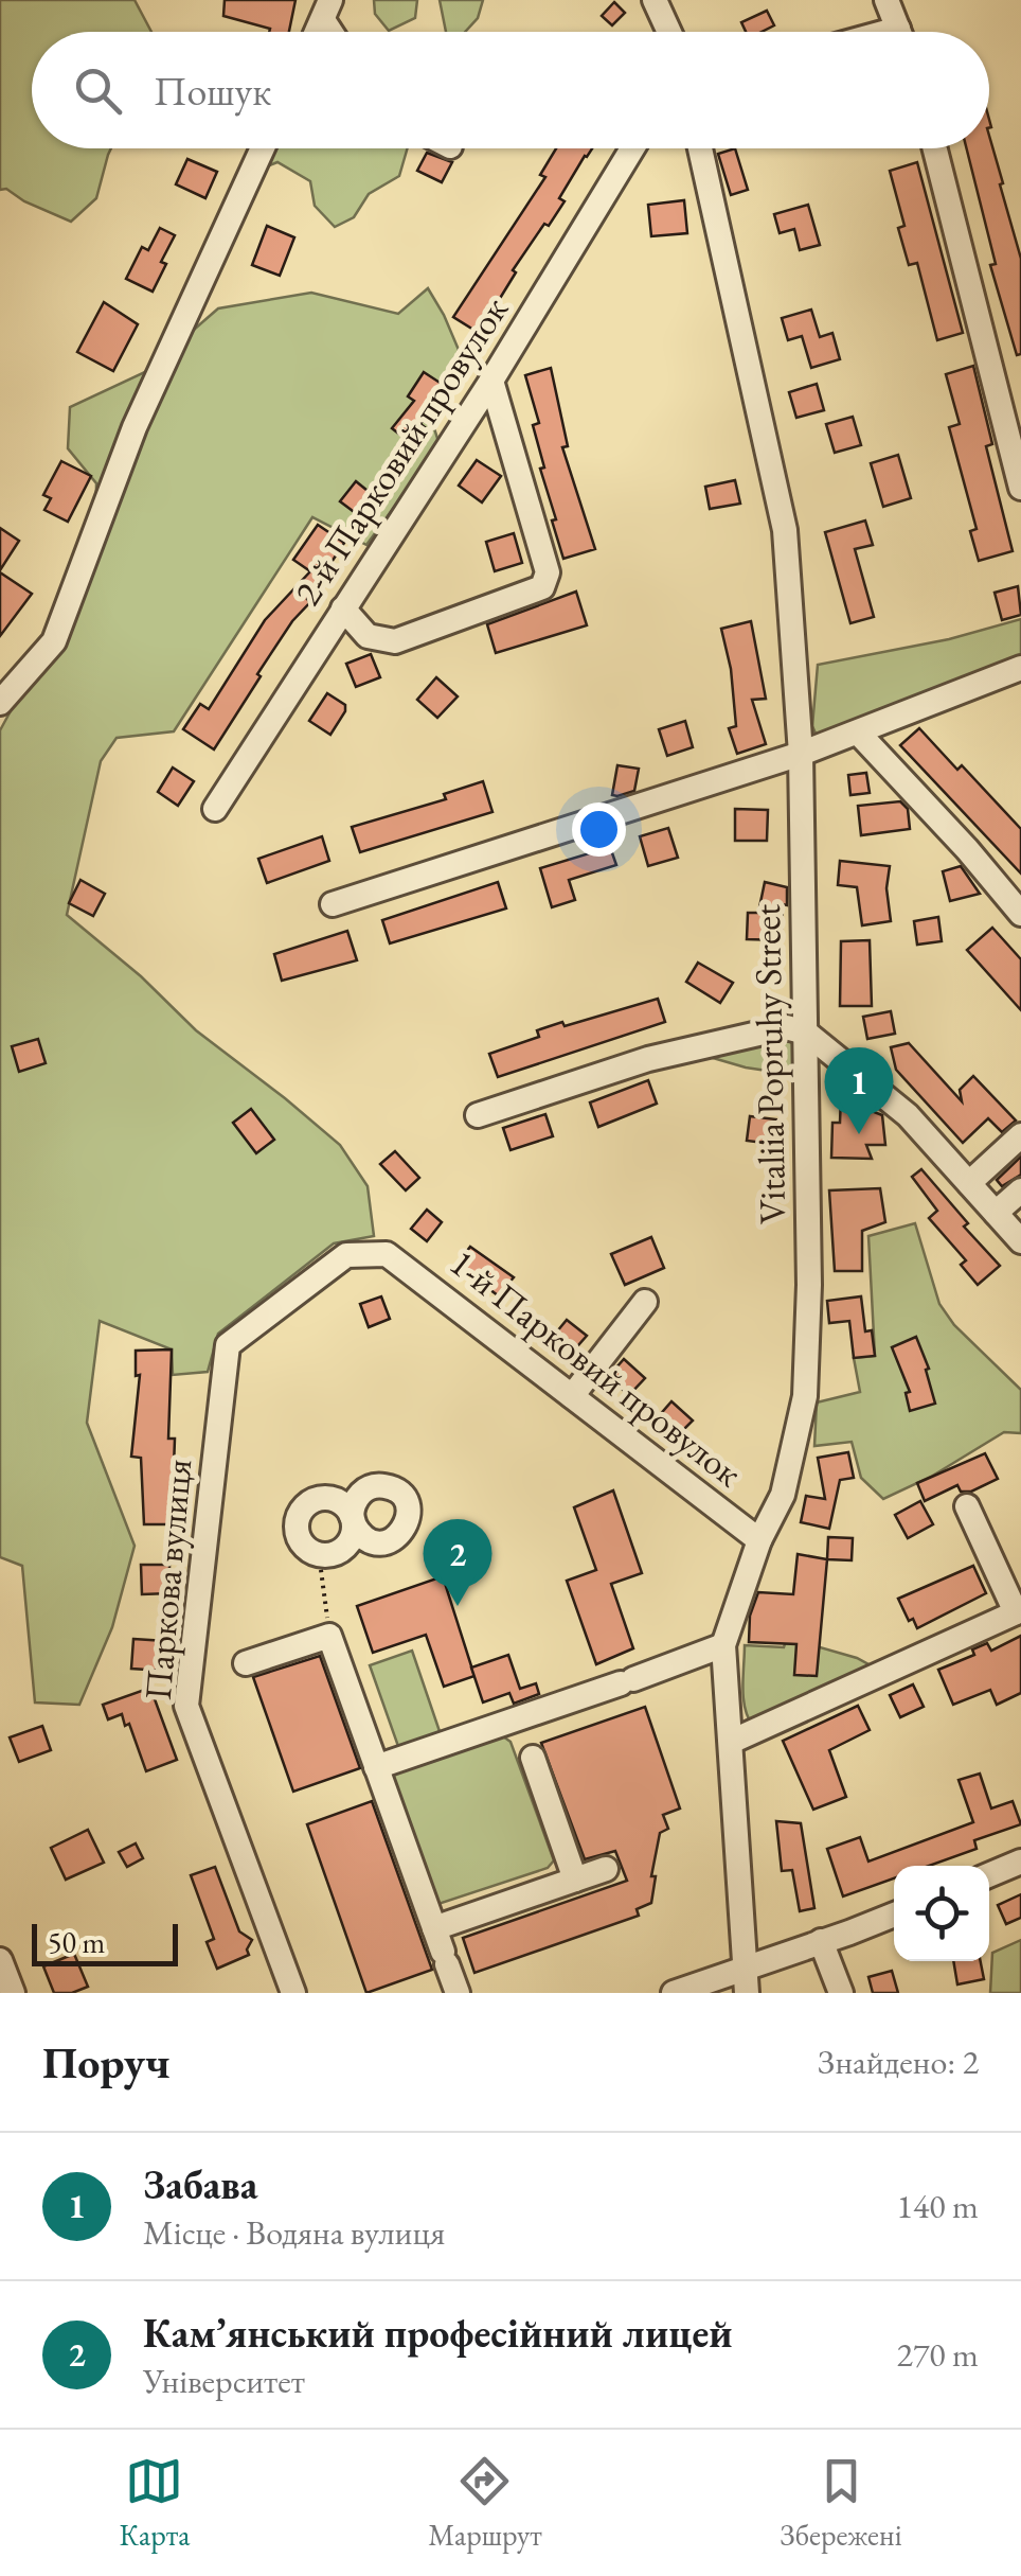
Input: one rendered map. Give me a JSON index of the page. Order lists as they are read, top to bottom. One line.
{"streets":{"street":["2-й Парковий провулок","Vitaliia Popruhy Street","1-й Парковий провулок","Паркова вулиця"]},"crossings":[["Vitaliia Popruhy Street","1-й Парковий провулок"],["1-й Парковий провулок","Паркова вулиця"]],"scale_bar":"50 m","page":{"search":"Пошук","pins":["1","2"],"scale":"50 m","heading":["Поруч","Знайдено: 2"],"list":[{"mark":"1","name":"Забава","note":"Місце · Водяна вулиця","value":"140 m"},{"mark":"2","name":"Кам’янський професійний лицей","note":"Університет","value":"270 m"}],"nav":["Карта","Маршрут","Збережені"]}}
